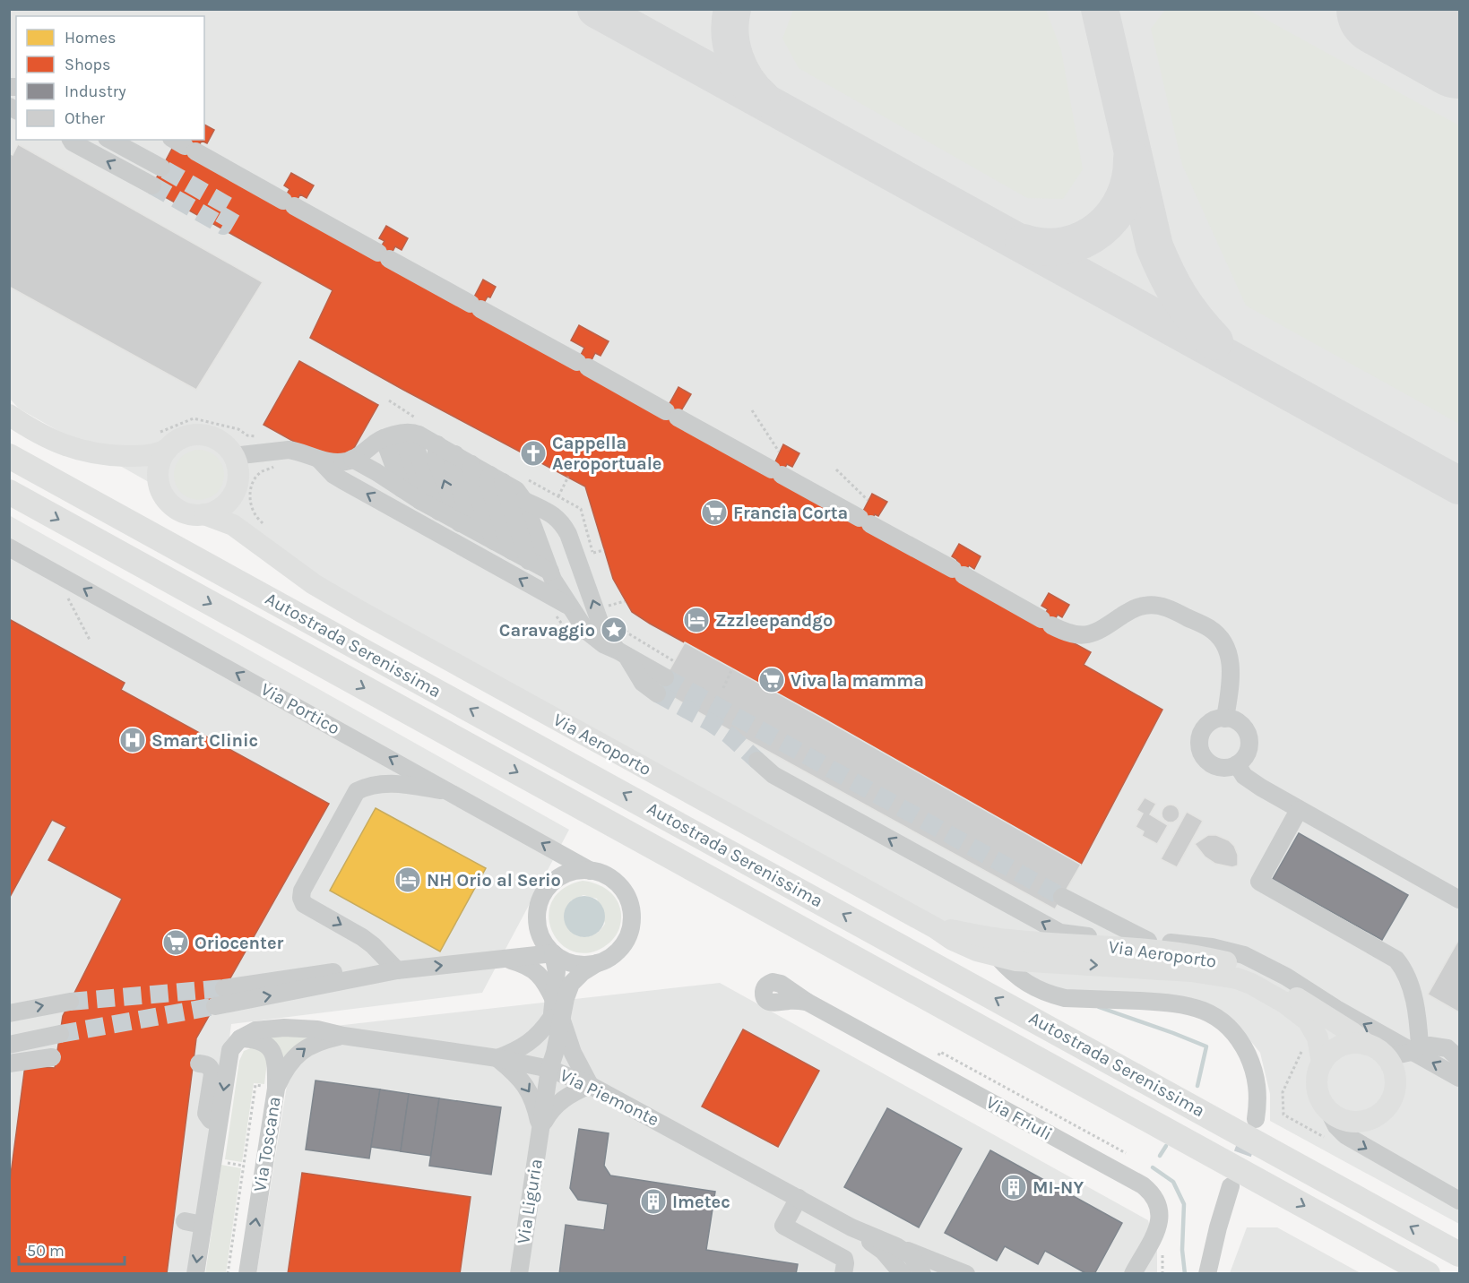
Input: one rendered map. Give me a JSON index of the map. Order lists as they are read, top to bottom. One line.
{"streets":{"highway":["Autostrada Serenissima"],"main road":["Via Aeroporto"],"street":["Via Portico","Via Piemonte","Via Friuli","Via Toscana","Via Liguria"]},"crossings":[["Via Portico","Via Liguria"],["Via Piemonte","Via Toscana"],["Via Piemonte","Via Liguria"]],"one_way":["Via Portico"],"places":{"church":["Cappella Aeroportuale"],"supermarket":["Francia Corta","Viva la mamma","Oriocenter"],"hotel":["Zzzleepandgo","NH Orio al Serio"],"place":["Caravaggio"],"hospital":["Smart Clinic"],"building":["MI-NY","Imetec"]},"legend":["Homes","Shops","Industry","Other"],"scale_bar":"50 m"}
